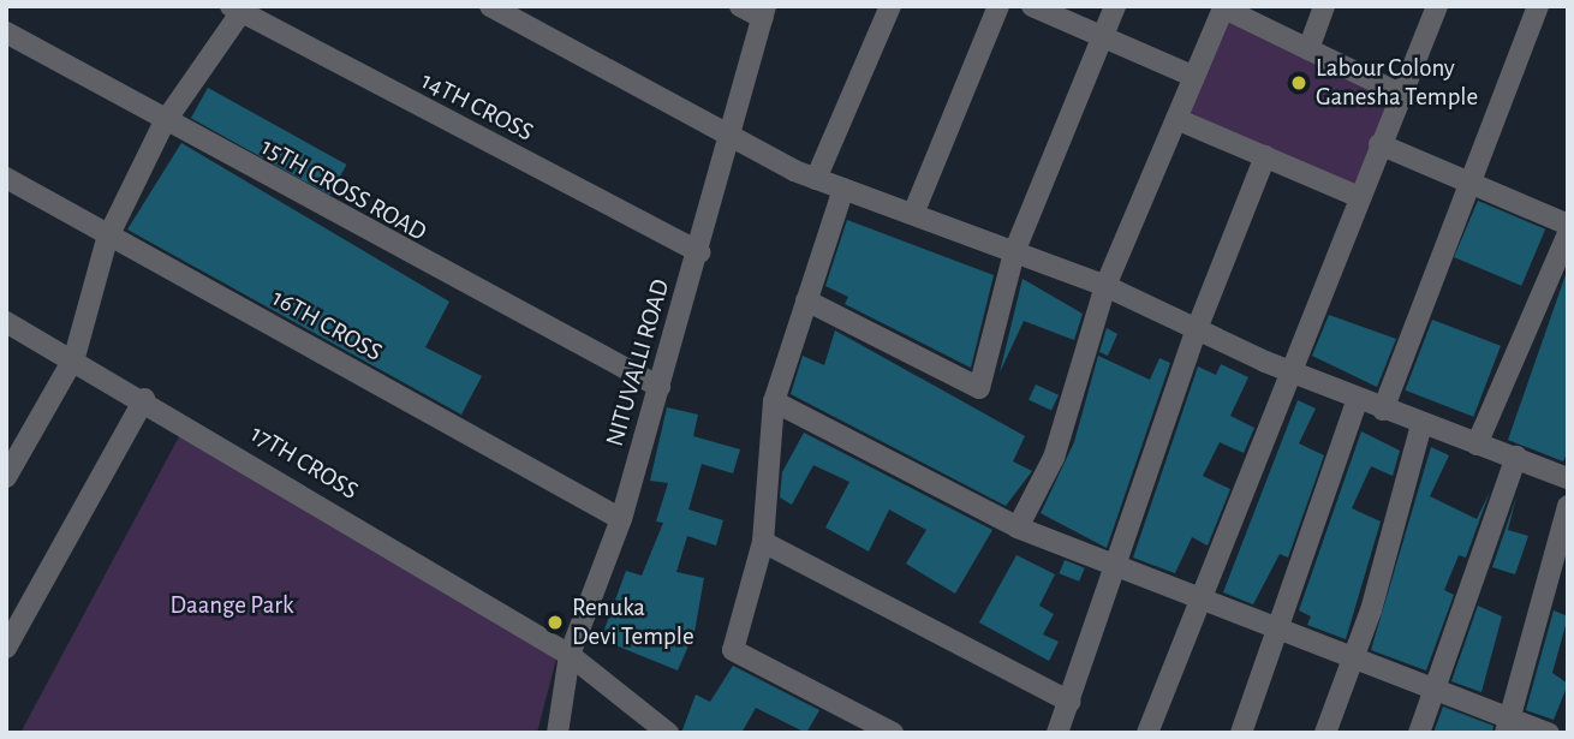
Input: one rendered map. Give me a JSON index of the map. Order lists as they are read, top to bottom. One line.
{"streets":{"street":["14TH CROSS","15TH CROSS ROAD","16TH CROSS","NITUVALLI ROAD","17TH CROSS"]},"crossings":[["14TH CROSS","NITUVALLI ROAD"],["15TH CROSS ROAD","NITUVALLI ROAD"],["16TH CROSS","NITUVALLI ROAD"],["NITUVALLI ROAD","17TH CROSS"]],"parks":["Daange Park"],"places":["Labour Colony Ganesha Temple","Renuka Devi Temple"]}
